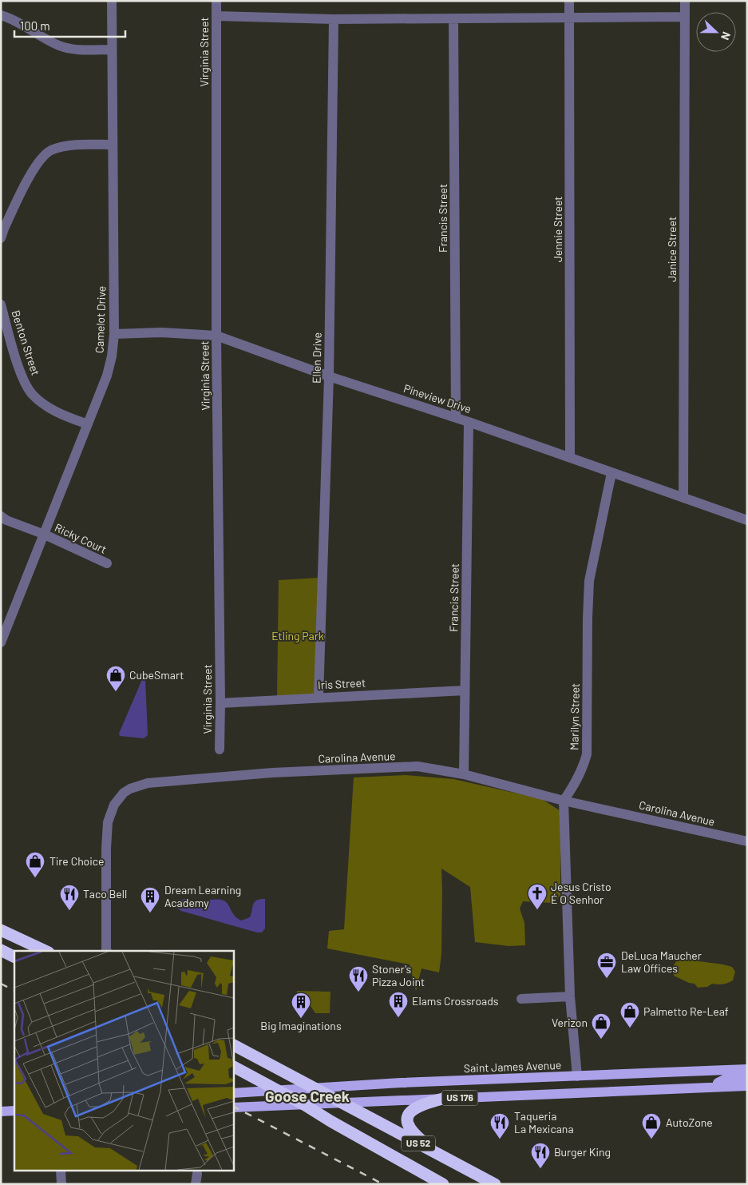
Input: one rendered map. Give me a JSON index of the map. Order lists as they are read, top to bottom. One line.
{"streets":{"highway":["US 52"],"main road":["Saint James Avenue","US 176"],"street":["Virginia Street","Francis Street","Jennie Street","Janice Street","Camelot Drive","Benton Street","Ellen Drive","Pineview Drive","Ricky Court","Iris Street","Marilyn Street","Carolina Avenue"]},"crossings":[["Virginia Street","Pineview Drive"],["Virginia Street","Iris Street"],["Francis Street","Pineview Drive"],["Francis Street","Iris Street"],["Francis Street","Carolina Avenue"],["Jennie Street","Pineview Drive"],["Janice Street","Pineview Drive"],["Camelot Drive","Benton Street"],["Camelot Drive","Pineview Drive"],["Camelot Drive","Ricky Court"],["Ellen Drive","Pineview Drive"],["Ellen Drive","Iris Street"],["Pineview Drive","Marilyn Street"],["Marilyn Street","Carolina Avenue"],["Saint James Avenue","US 52"],["US 176","US 52"]],"districts":["Goose Creek"],"parks":["Etling Park"],"places":{"shop":["CubeSmart","Tire Choice","Palmetto Re-Leaf","Verizon","AutoZone"],"church":["Jesus Cristo É O Senhor"],"restaurant":["Taco Bell","Stoner's Pizza Joint","Taqueria La Mexicana","Burger King"],"building":["Dream Learning Academy","Elams Crossroads","Big Imaginations"],"office":["DeLuca Maucher Law Offices"]},"scale_bar":"100 m","north":"right"}
